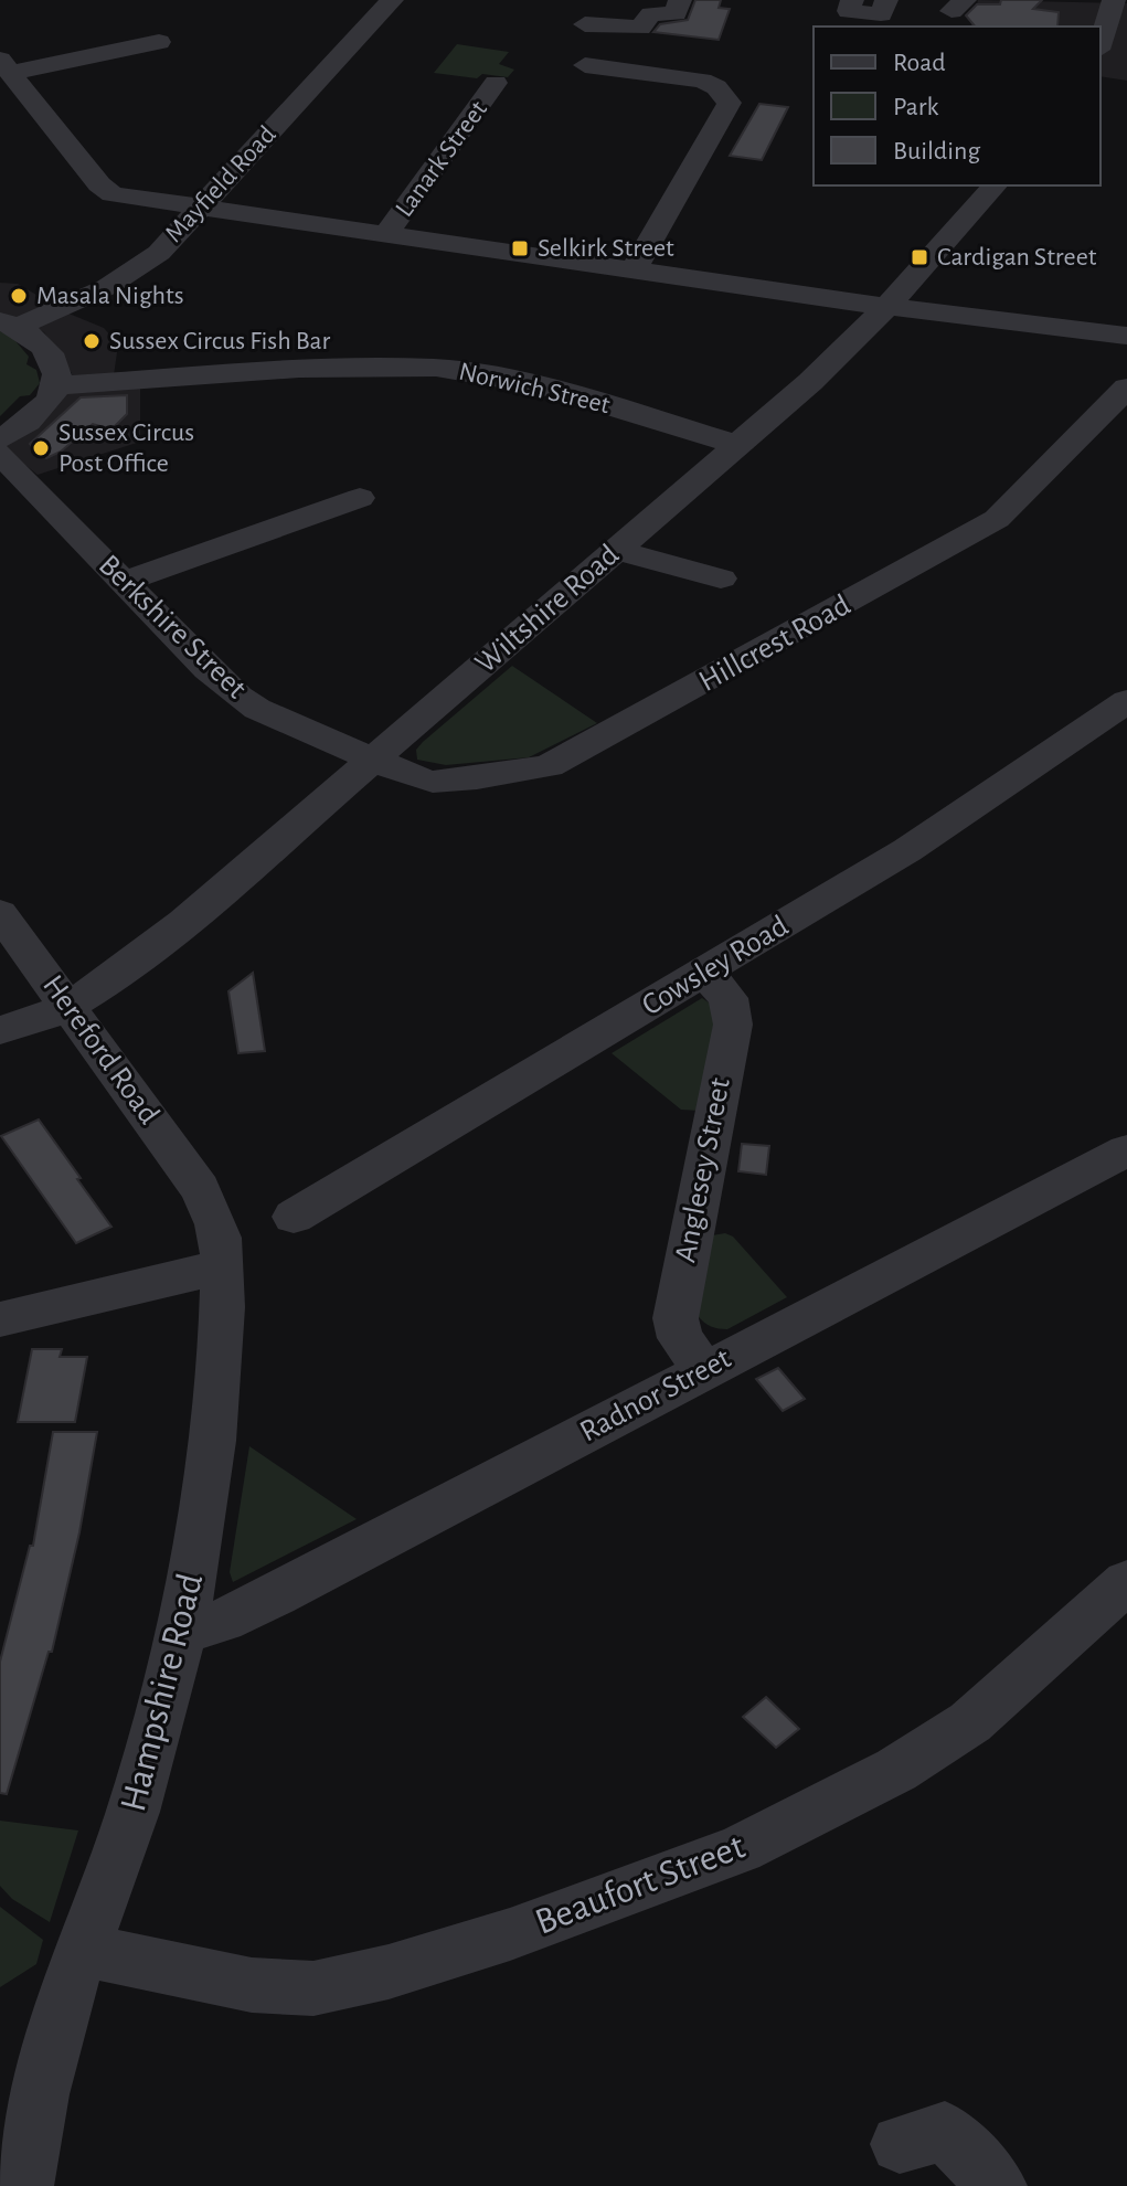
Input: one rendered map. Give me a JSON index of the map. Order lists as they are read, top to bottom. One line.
{"streets":{"street":["Lanark Street","Mayfield Road","Norwich Street","Wiltshire Road","Berkshire Street","Hillcrest Road","Cowsley Road","Hereford Road","Anglesey Street","Radnor Street","Hampshire Road","Beaufort Street"]},"crossings":[["Norwich Street","Wiltshire Road"],["Wiltshire Road","Berkshire Street"],["Wiltshire Road","Hillcrest Road"],["Wiltshire Road","Hereford Road"],["Berkshire Street","Hillcrest Road"],["Cowsley Road","Anglesey Street"],["Hereford Road","Hampshire Road"],["Anglesey Street","Radnor Street"],["Radnor Street","Hampshire Road"],["Hampshire Road","Beaufort Street"]],"places":{"transit":["Selkirk Street","Cardigan Street"],"other":["Masala Nights","Sussex Circus Fish Bar","Sussex Circus Post Office"]},"legend":["Road","Park","Building"]}
